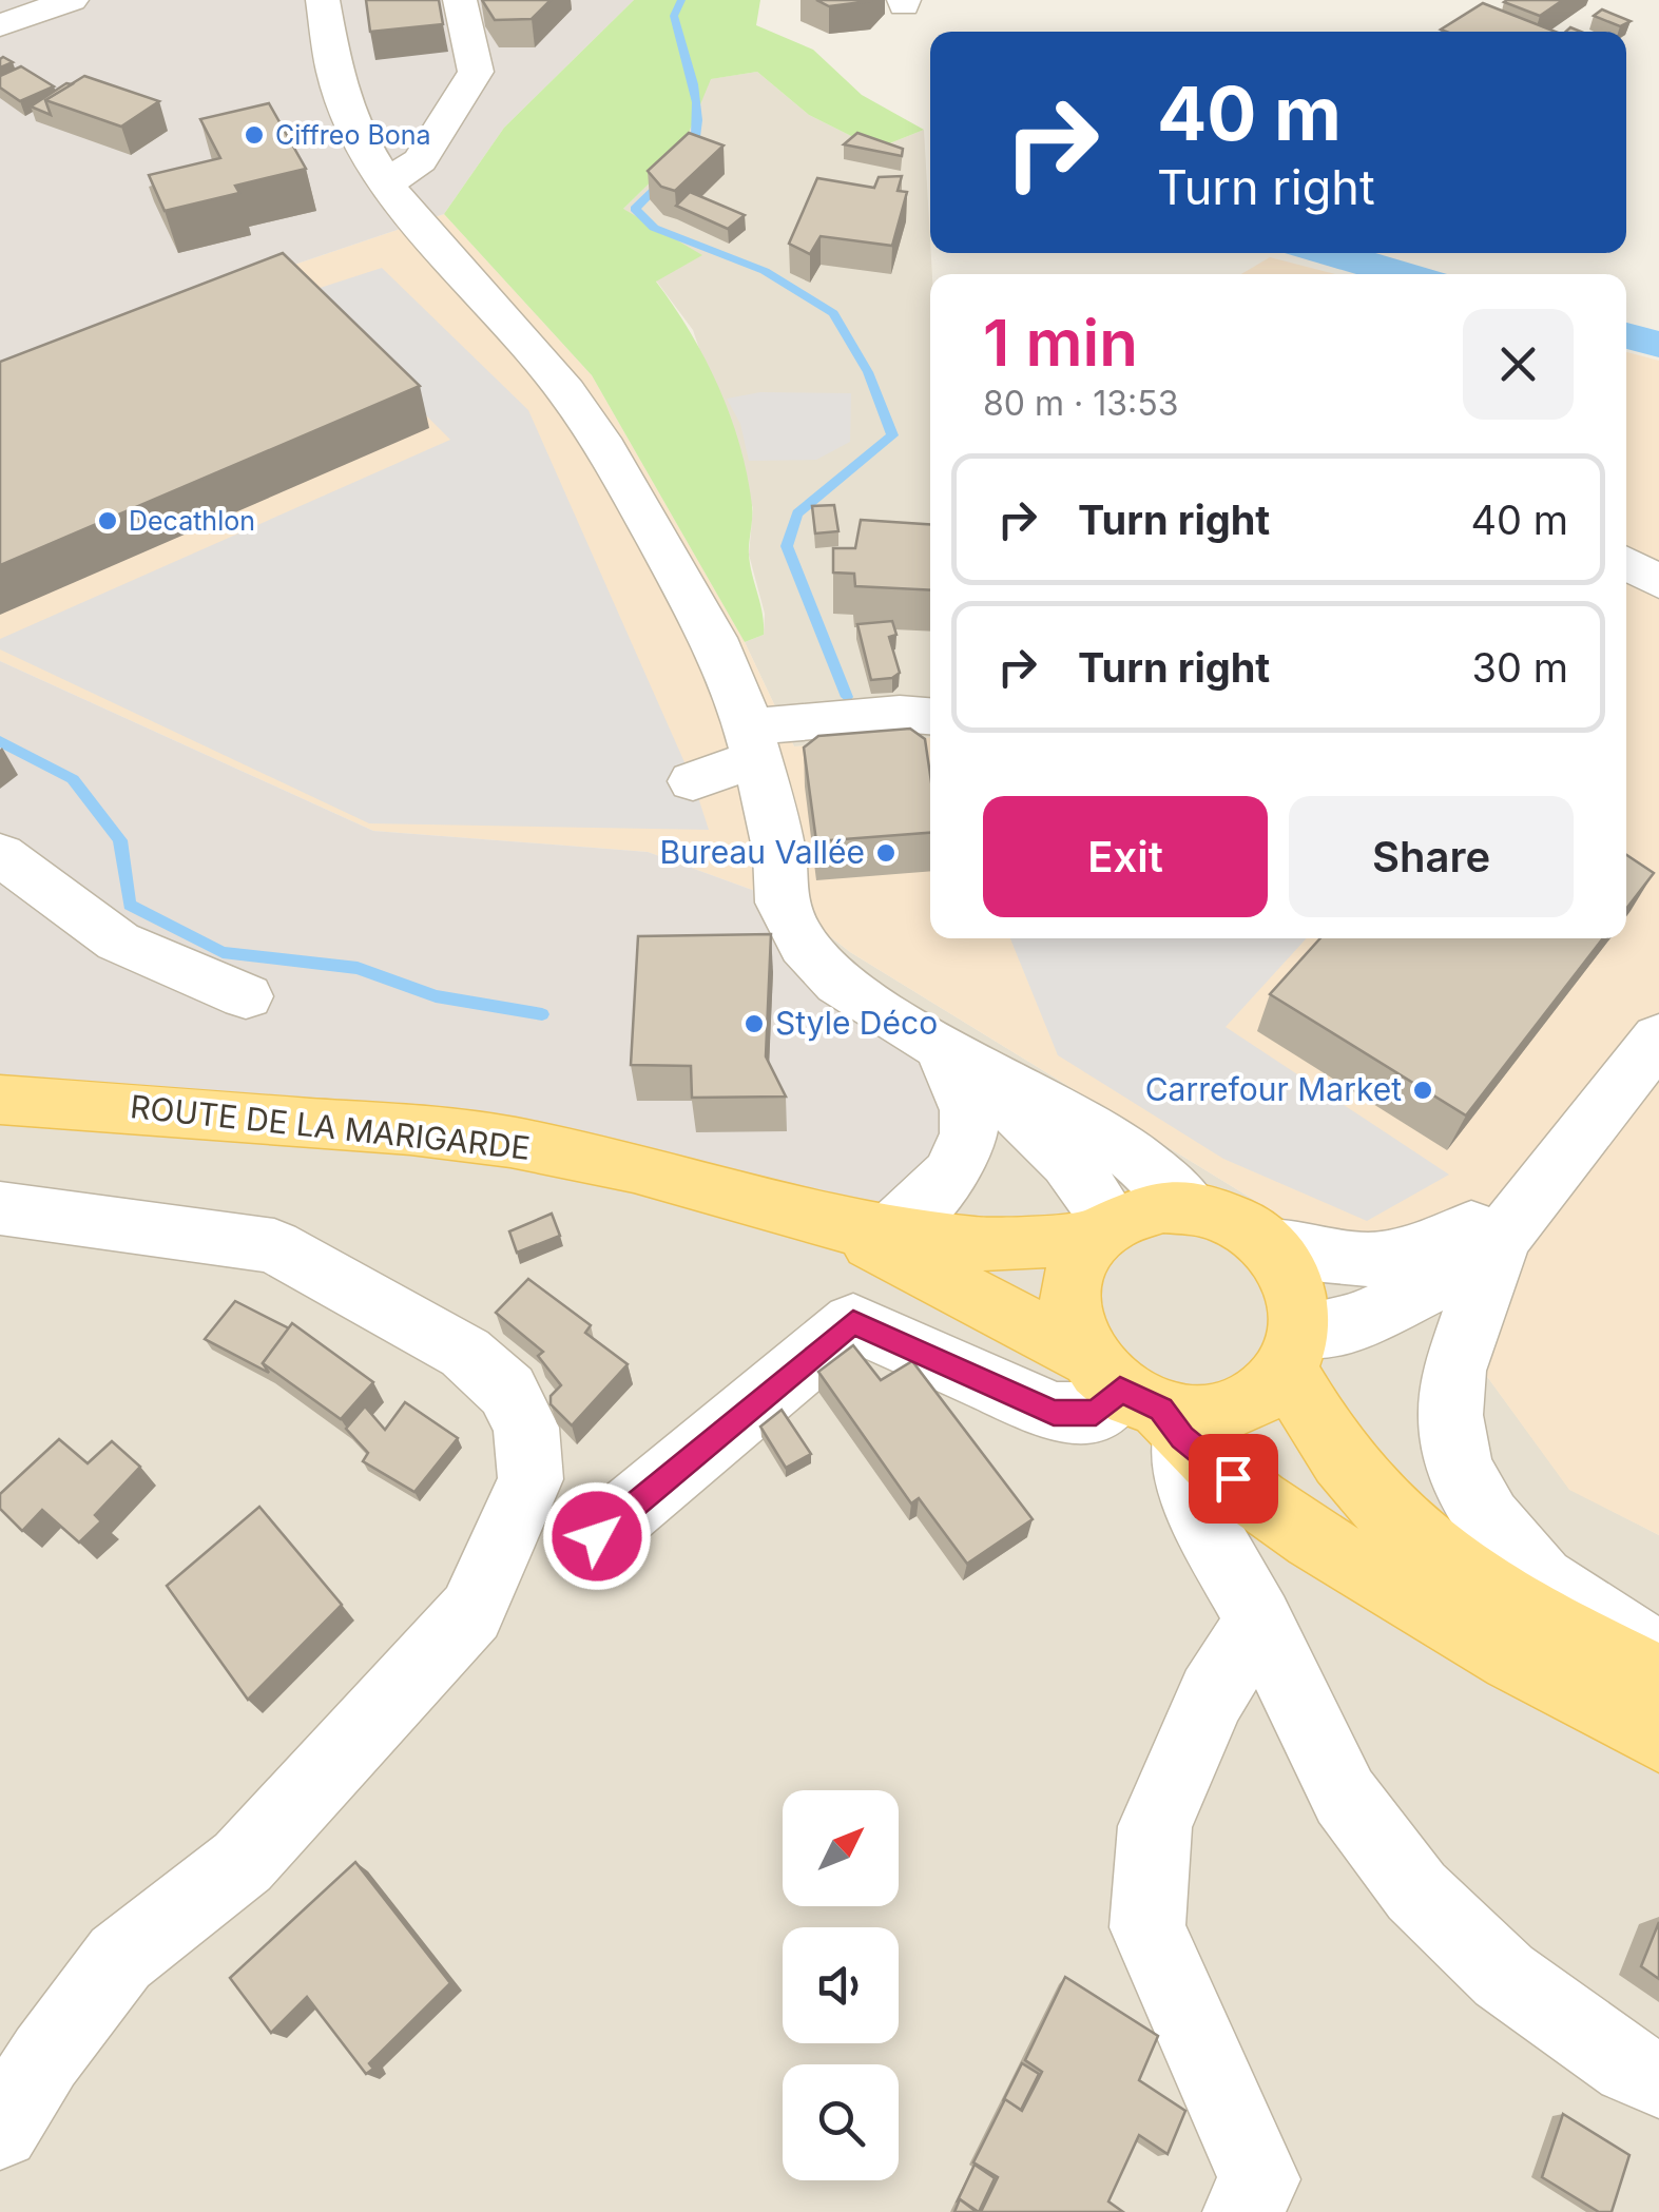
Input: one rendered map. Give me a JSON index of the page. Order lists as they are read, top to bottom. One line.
{"streets":{"main road":["ROUTE DE LA MARIGARDE"]},"places":["Ciffreo Bona","Decathlon","Bureau Vallée","Style Déco","Carrefour Market"],"north":"top right","page":{"turn":["40 m","Turn right"],"heading":["1 min","80 m · 13:53"],"list":[{"name":"Turn right","value":"40 m"},{"name":"Turn right","value":"30 m"}],"buttons":["Exit","Share"]}}
